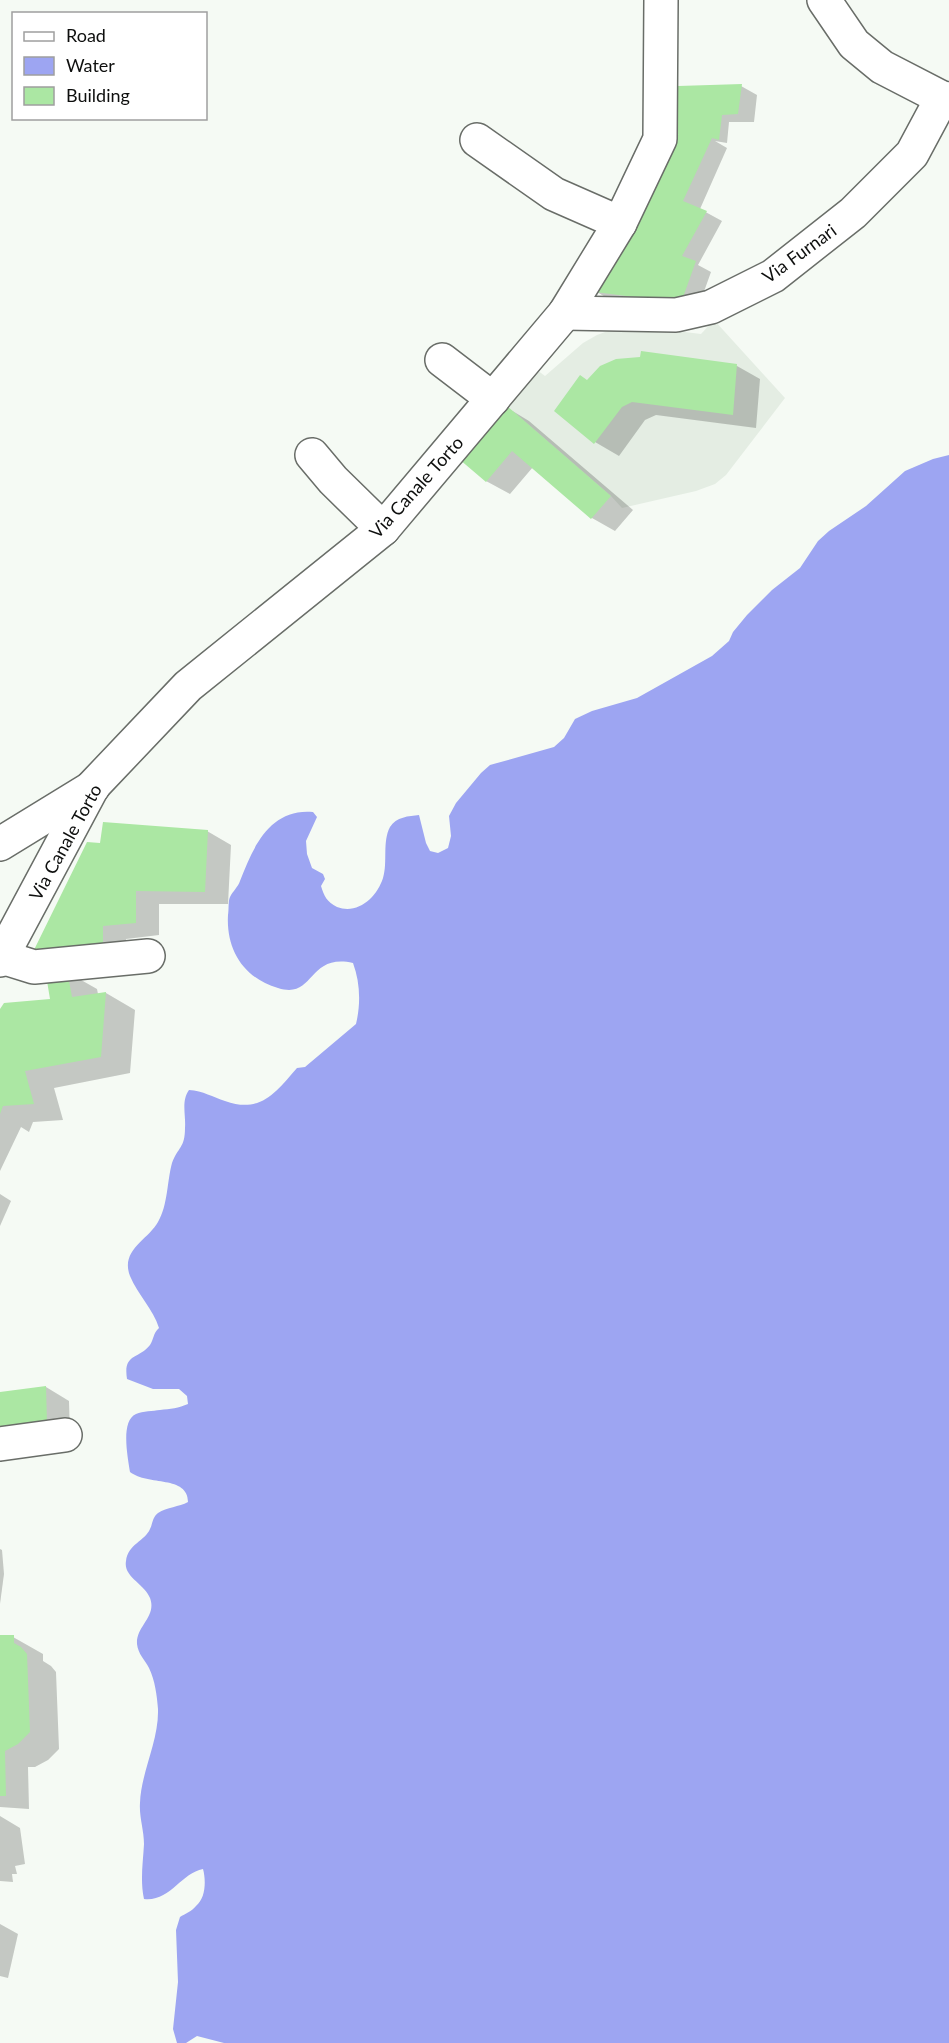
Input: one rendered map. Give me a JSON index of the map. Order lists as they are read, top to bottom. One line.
{"streets":{"street":["Via Furnari","Via Canale Torto"]},"crossings":[["Via Furnari","Via Canale Torto"]],"legend":["Road","Water","Building"]}
